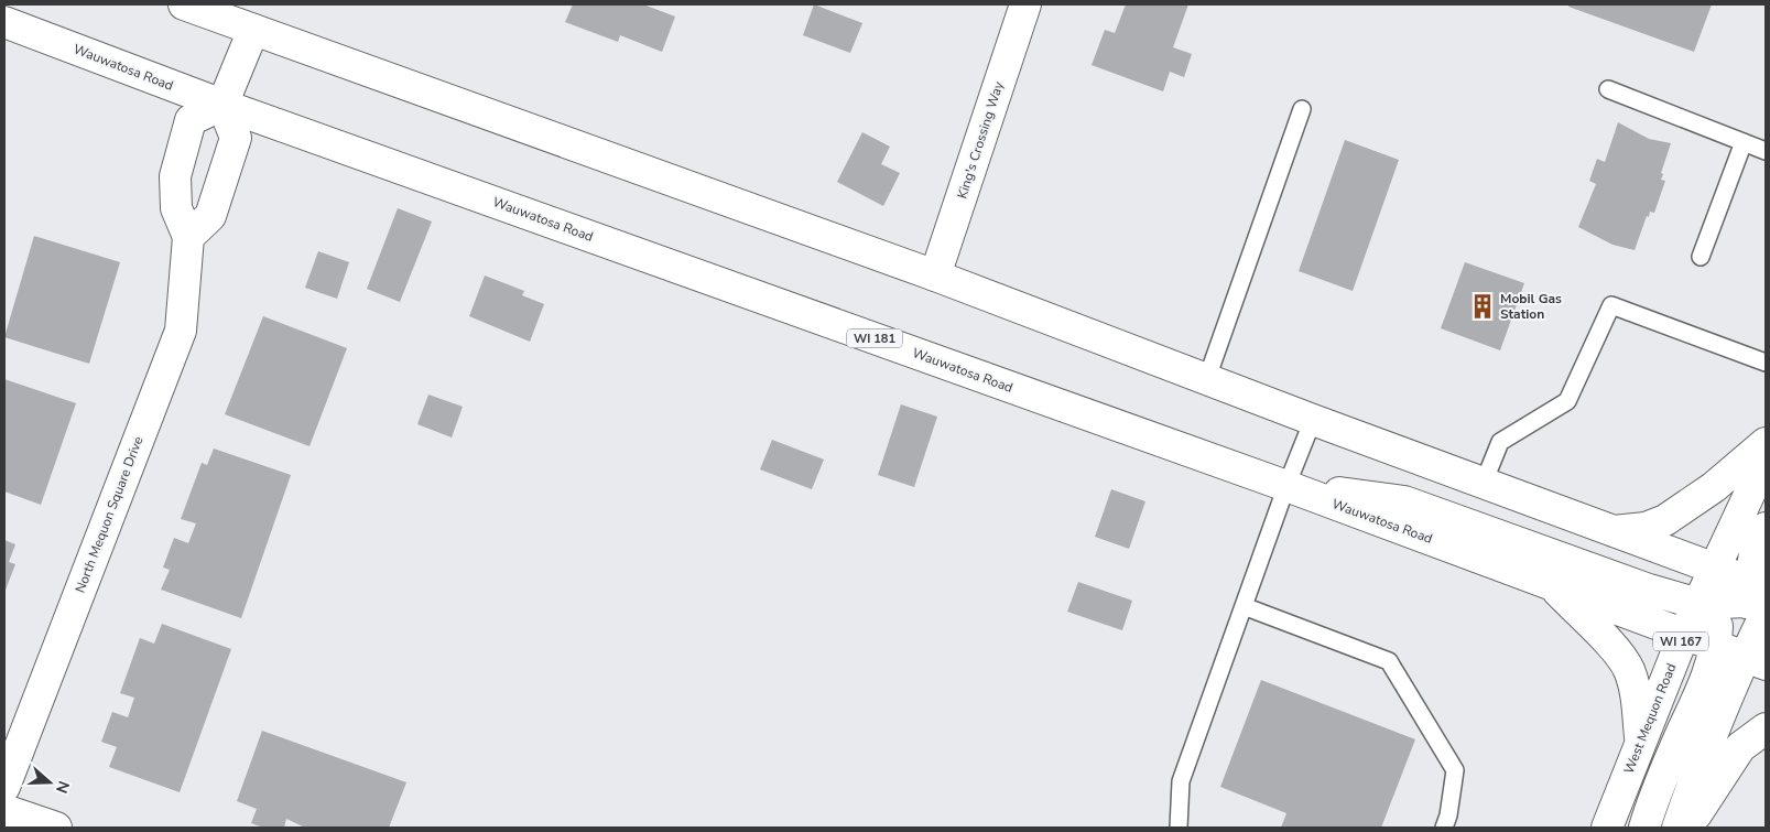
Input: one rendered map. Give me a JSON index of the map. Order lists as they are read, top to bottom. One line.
{"streets":{"main road":["Wauwatosa Road","King's Crossing Way","WI 181","North Mequon Square Drive","WI 167","West Mequon Road"]},"crossings":[["Wauwatosa Road","North Mequon Square Drive"],["Wauwatosa Road","West Mequon Road"]],"places":{"building":["Mobil Gas Station"]},"north":"right"}
